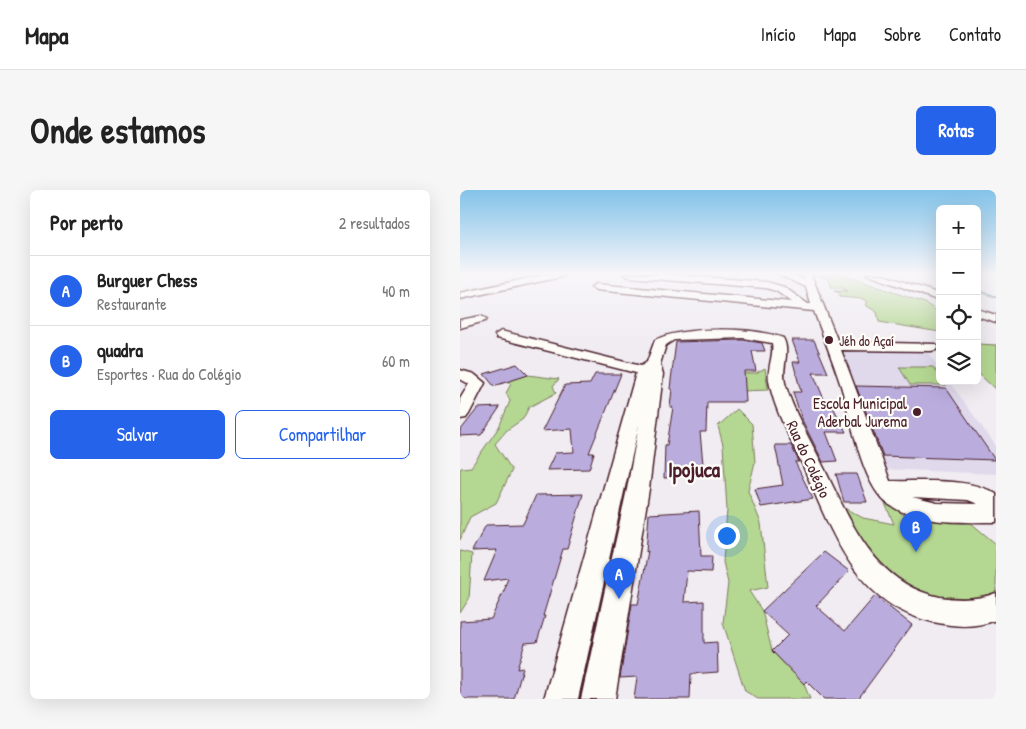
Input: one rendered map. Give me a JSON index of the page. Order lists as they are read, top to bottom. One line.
{"streets":{"street":["Rua do Colégio"]},"districts":["Ipojuca"],"places":["Jéh do Açaí","Escola Municipal Aderbal Jurema"],"page":{"header":"Mapa","nav":["Início","Mapa","Sobre","Contato"],"buttons":["Rotas",["Salvar","Compartilhar"]],"title":"Onde estamos","heading":["Por perto","2 resultados"],"map_buttons":["+","−"],"list":[{"mark":"A","name":"Burguer Chess","note":"Restaurante","value":"40 m"},{"mark":"B","name":"quadra","note":"Esportes · Rua do Colégio","value":"60 m"}],"pins":["B","A"]}}
